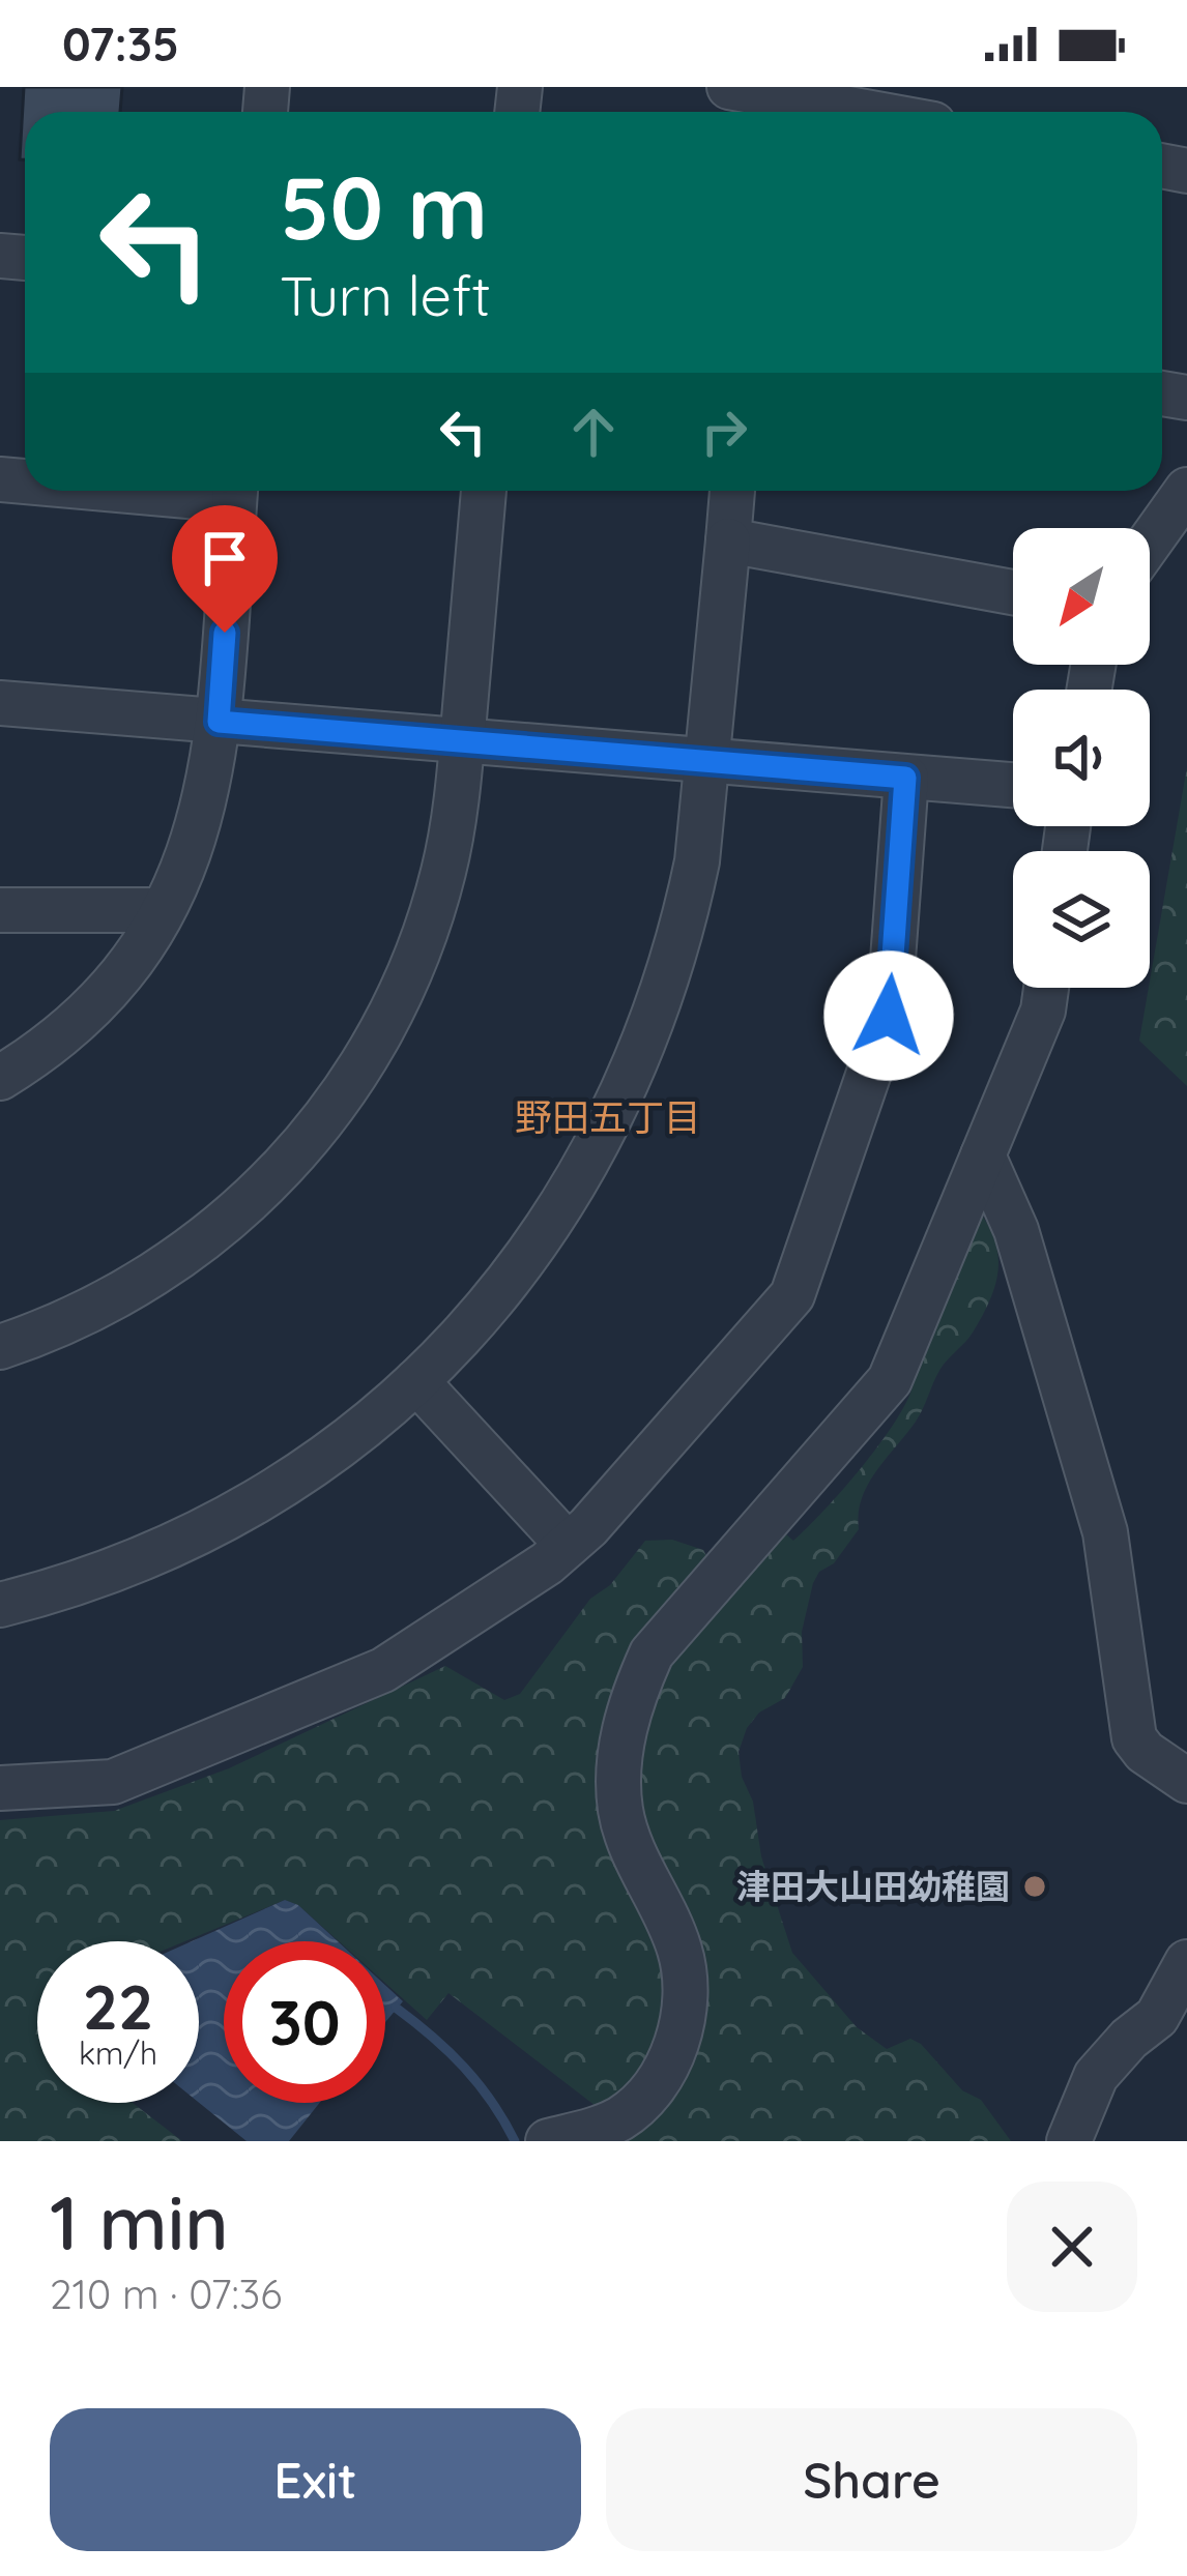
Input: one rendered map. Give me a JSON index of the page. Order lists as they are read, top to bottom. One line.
{"districts":["野田五丁目"],"places":["津田大山田幼稚園"],"north":"bottom left","page":{"status":"07:35","turn":["50 m","Turn left"],"speed":"22 km/h","limit":"30","heading":["1 min","210 m · 07:36"],"buttons":["Exit","Share"]}}
